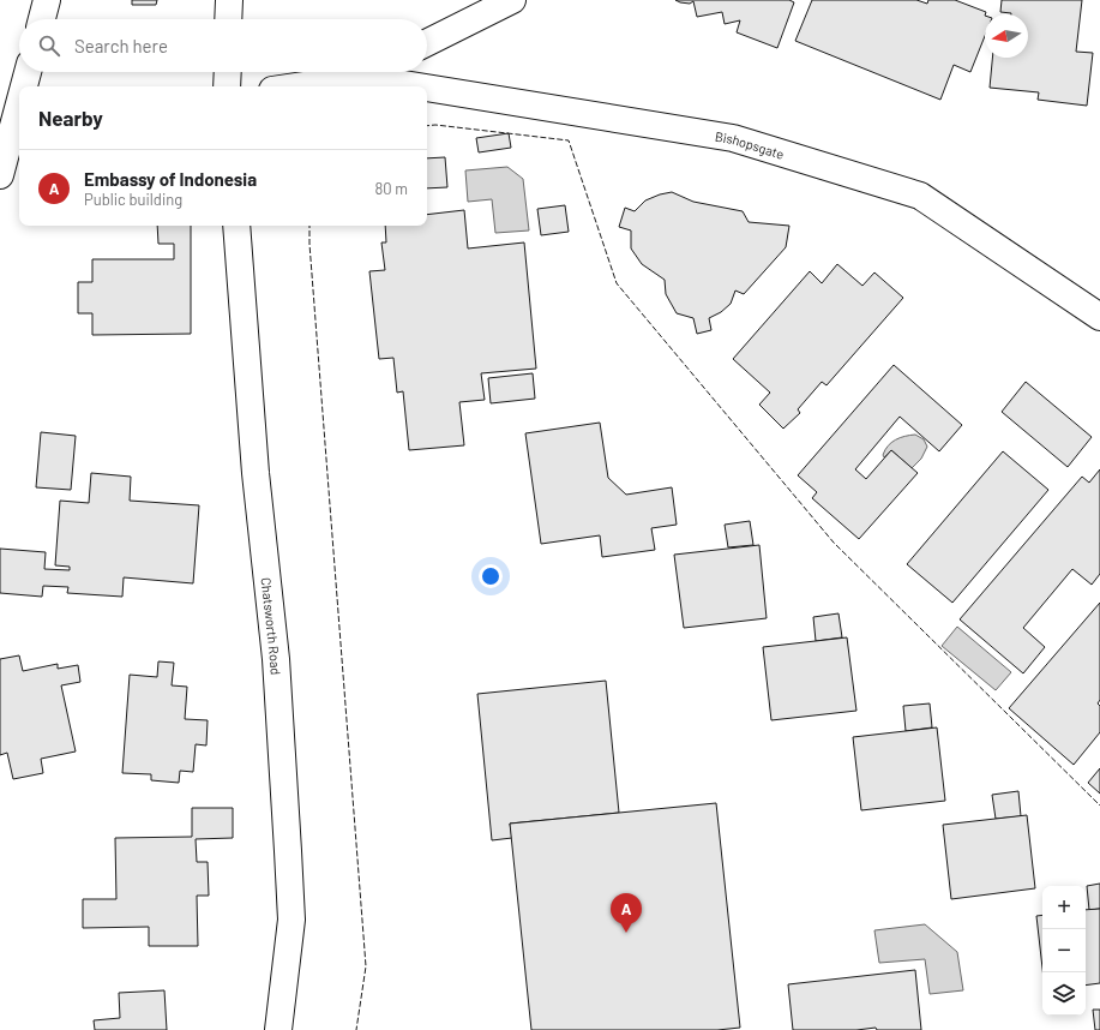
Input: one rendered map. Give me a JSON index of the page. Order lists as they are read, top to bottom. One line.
{"streets":{"street":["Bishopsgate","Chatsworth Road"]},"north":"left","page":{"search":"Search here","heading":"Nearby","list":[{"mark":"A","name":"Embassy of Indonesia","note":"Public building","value":"80 m"}],"map_buttons":["+","−"],"pins":"A"}}
